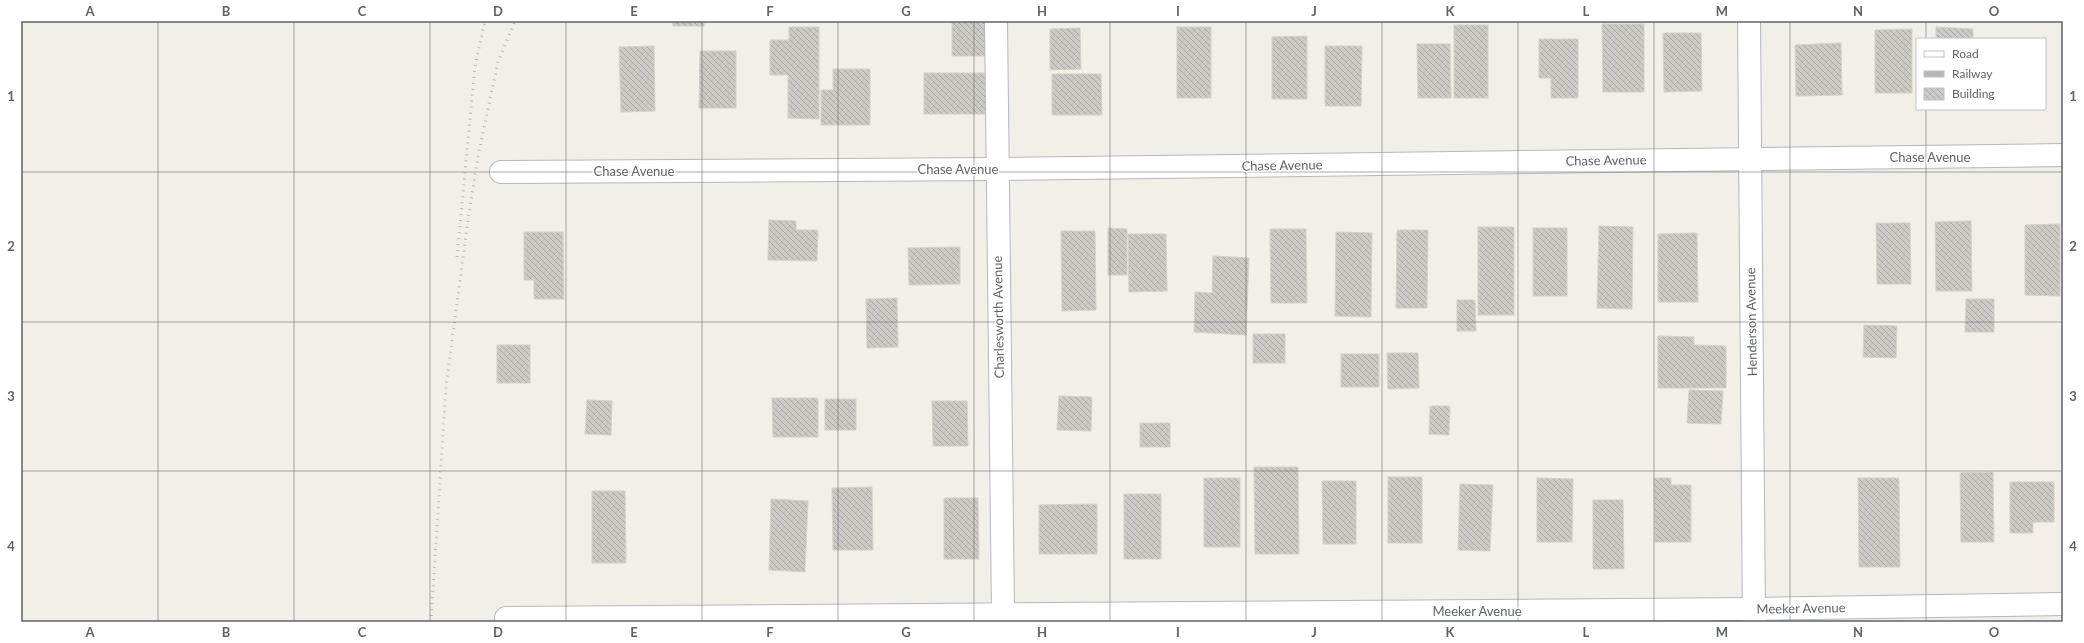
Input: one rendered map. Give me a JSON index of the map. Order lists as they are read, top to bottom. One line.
{"streets":{"street":["Chase Avenue","Charlesworth Avenue","Henderson Avenue","Meeker Avenue"]},"crossings":[["Chase Avenue","Charlesworth Avenue"],["Chase Avenue","Henderson Avenue"],["Charlesworth Avenue","Meeker Avenue"],["Henderson Avenue","Meeker Avenue"]],"legend":["Road","Railway","Building"],"grid":{"columns":["A","B","C","D","E","F","G","H","I","J","K","L","M","N","O"],"rows":["1","2","3","4"]}}
